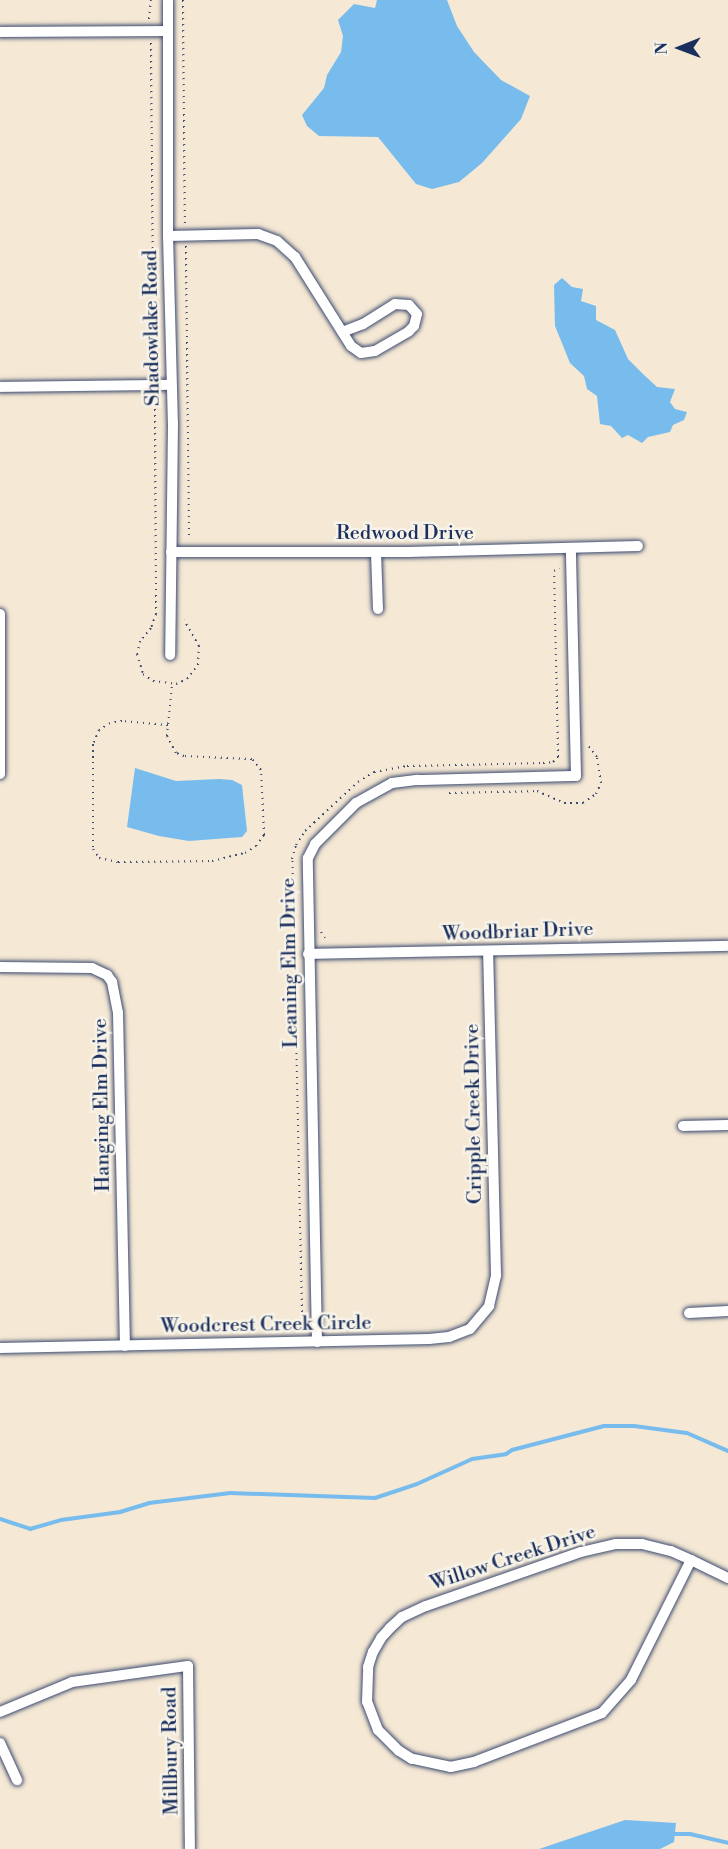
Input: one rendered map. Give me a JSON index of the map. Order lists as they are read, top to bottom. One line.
{"streets":{"street":["Shadowlake Road","Redwood Drive","Woodbriar Drive","Leaning Elm Drive","Hanging Elm Drive","Cripple Creek Drive","Woodcrest Creek Circle","Willow Creek Drive","Millbury Road"]},"crossings":[["Shadowlake Road","Redwood Drive"],["Redwood Drive","Leaning Elm Drive"],["Woodbriar Drive","Leaning Elm Drive"],["Woodbriar Drive","Cripple Creek Drive"],["Leaning Elm Drive","Woodcrest Creek Circle"],["Hanging Elm Drive","Woodcrest Creek Circle"],["Cripple Creek Drive","Woodcrest Creek Circle"]],"north":"left"}
